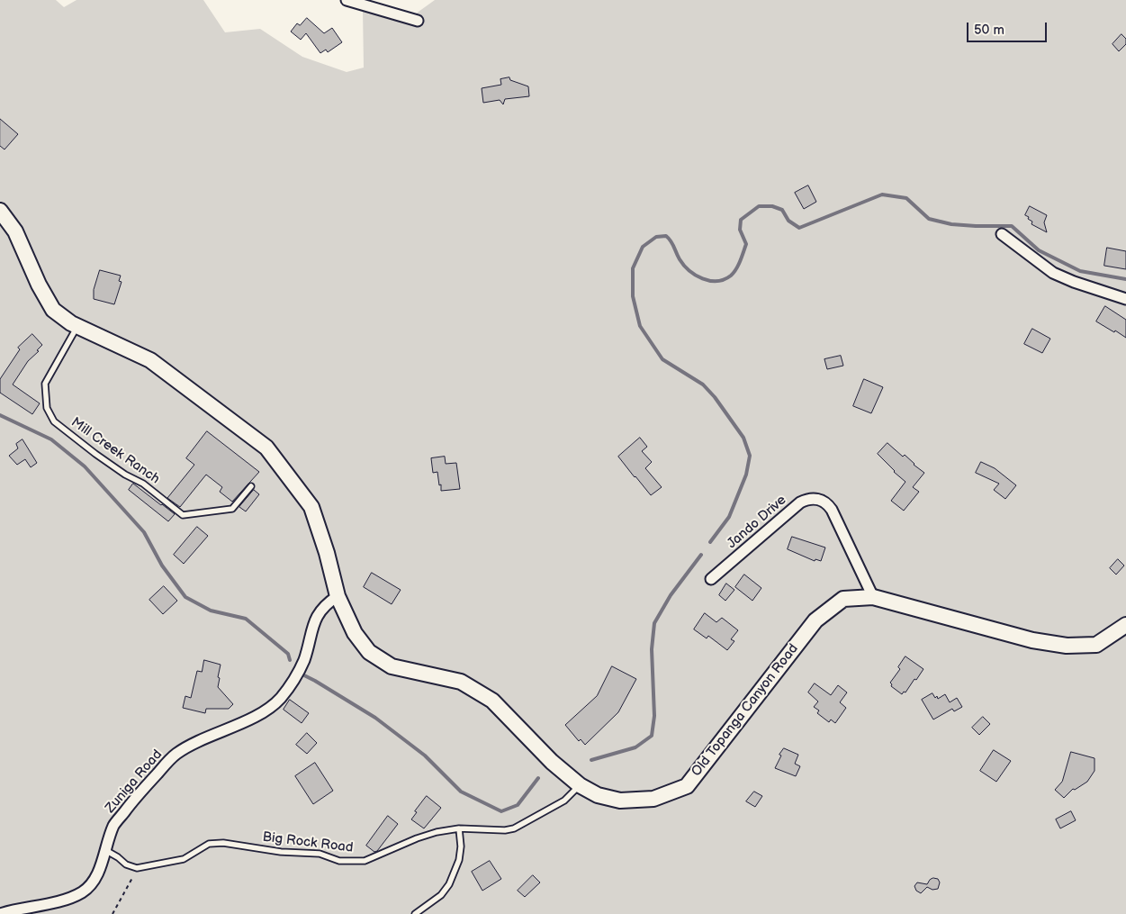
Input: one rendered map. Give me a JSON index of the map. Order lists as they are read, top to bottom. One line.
{"streets":{"main road":["Old Topanga Canyon Road"],"street":["Jando Drive","Zuniga Road"],"lane":["Mill Creek Ranch","Big Rock Road"]},"crossings":[["Mill Creek Ranch","Old Topanga Canyon Road"],["Jando Drive","Old Topanga Canyon Road"],["Old Topanga Canyon Road","Zuniga Road"],["Old Topanga Canyon Road","Big Rock Road"]],"scale_bar":"50 m"}
